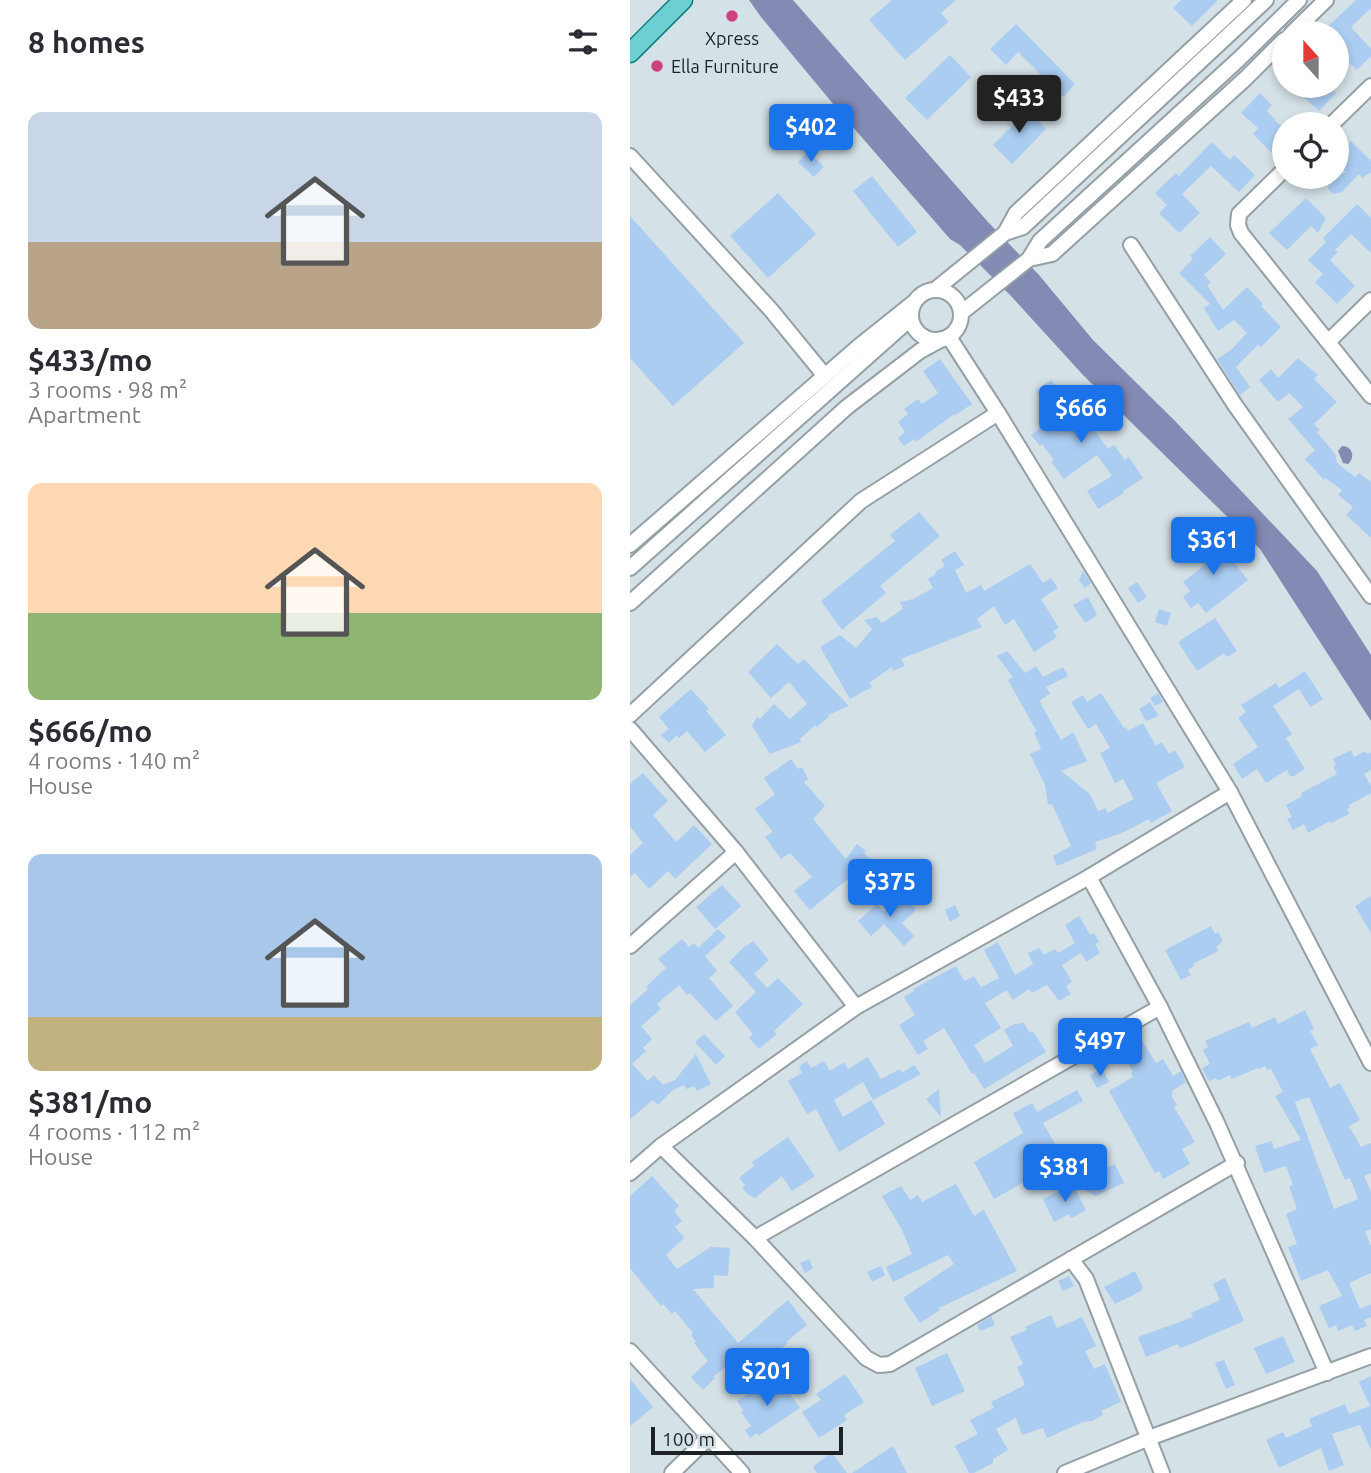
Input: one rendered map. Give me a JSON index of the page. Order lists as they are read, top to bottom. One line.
{"places":["Xpress","Ella Furniture"],"scale_bar":"100 m","north":"top","page":{"heading":"8 homes","price":["$433","$402","$666","$361","$375","$497","$381","$201"],"list":[{"name":"$433/mo","note":"3 rooms · 98 m² · Apartment"},{"name":"$666/mo","note":"4 rooms · 140 m² · House"},{"name":"$381/mo","note":"4 rooms · 112 m² · House"}],"scale":"100 m"}}
